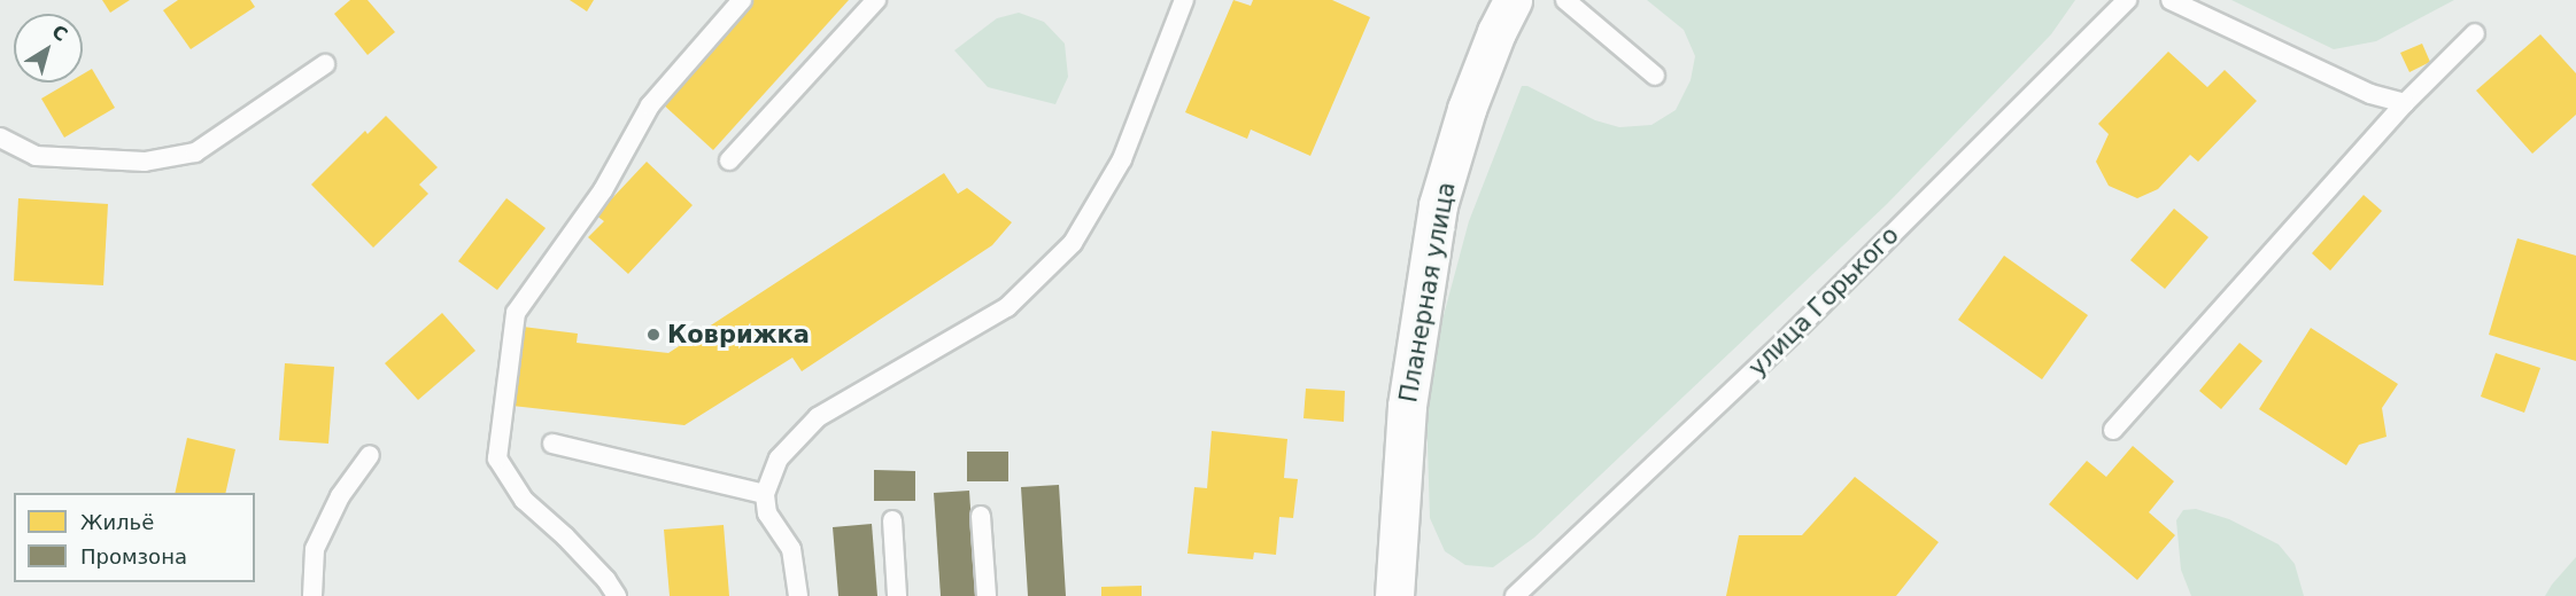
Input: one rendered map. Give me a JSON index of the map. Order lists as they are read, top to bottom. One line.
{"streets":{"street":["Планерная улица"],"lane":["улица Горького"]},"places":["Коврижка"],"legend":["Жильё","Промзона"],"north":"top right"}
